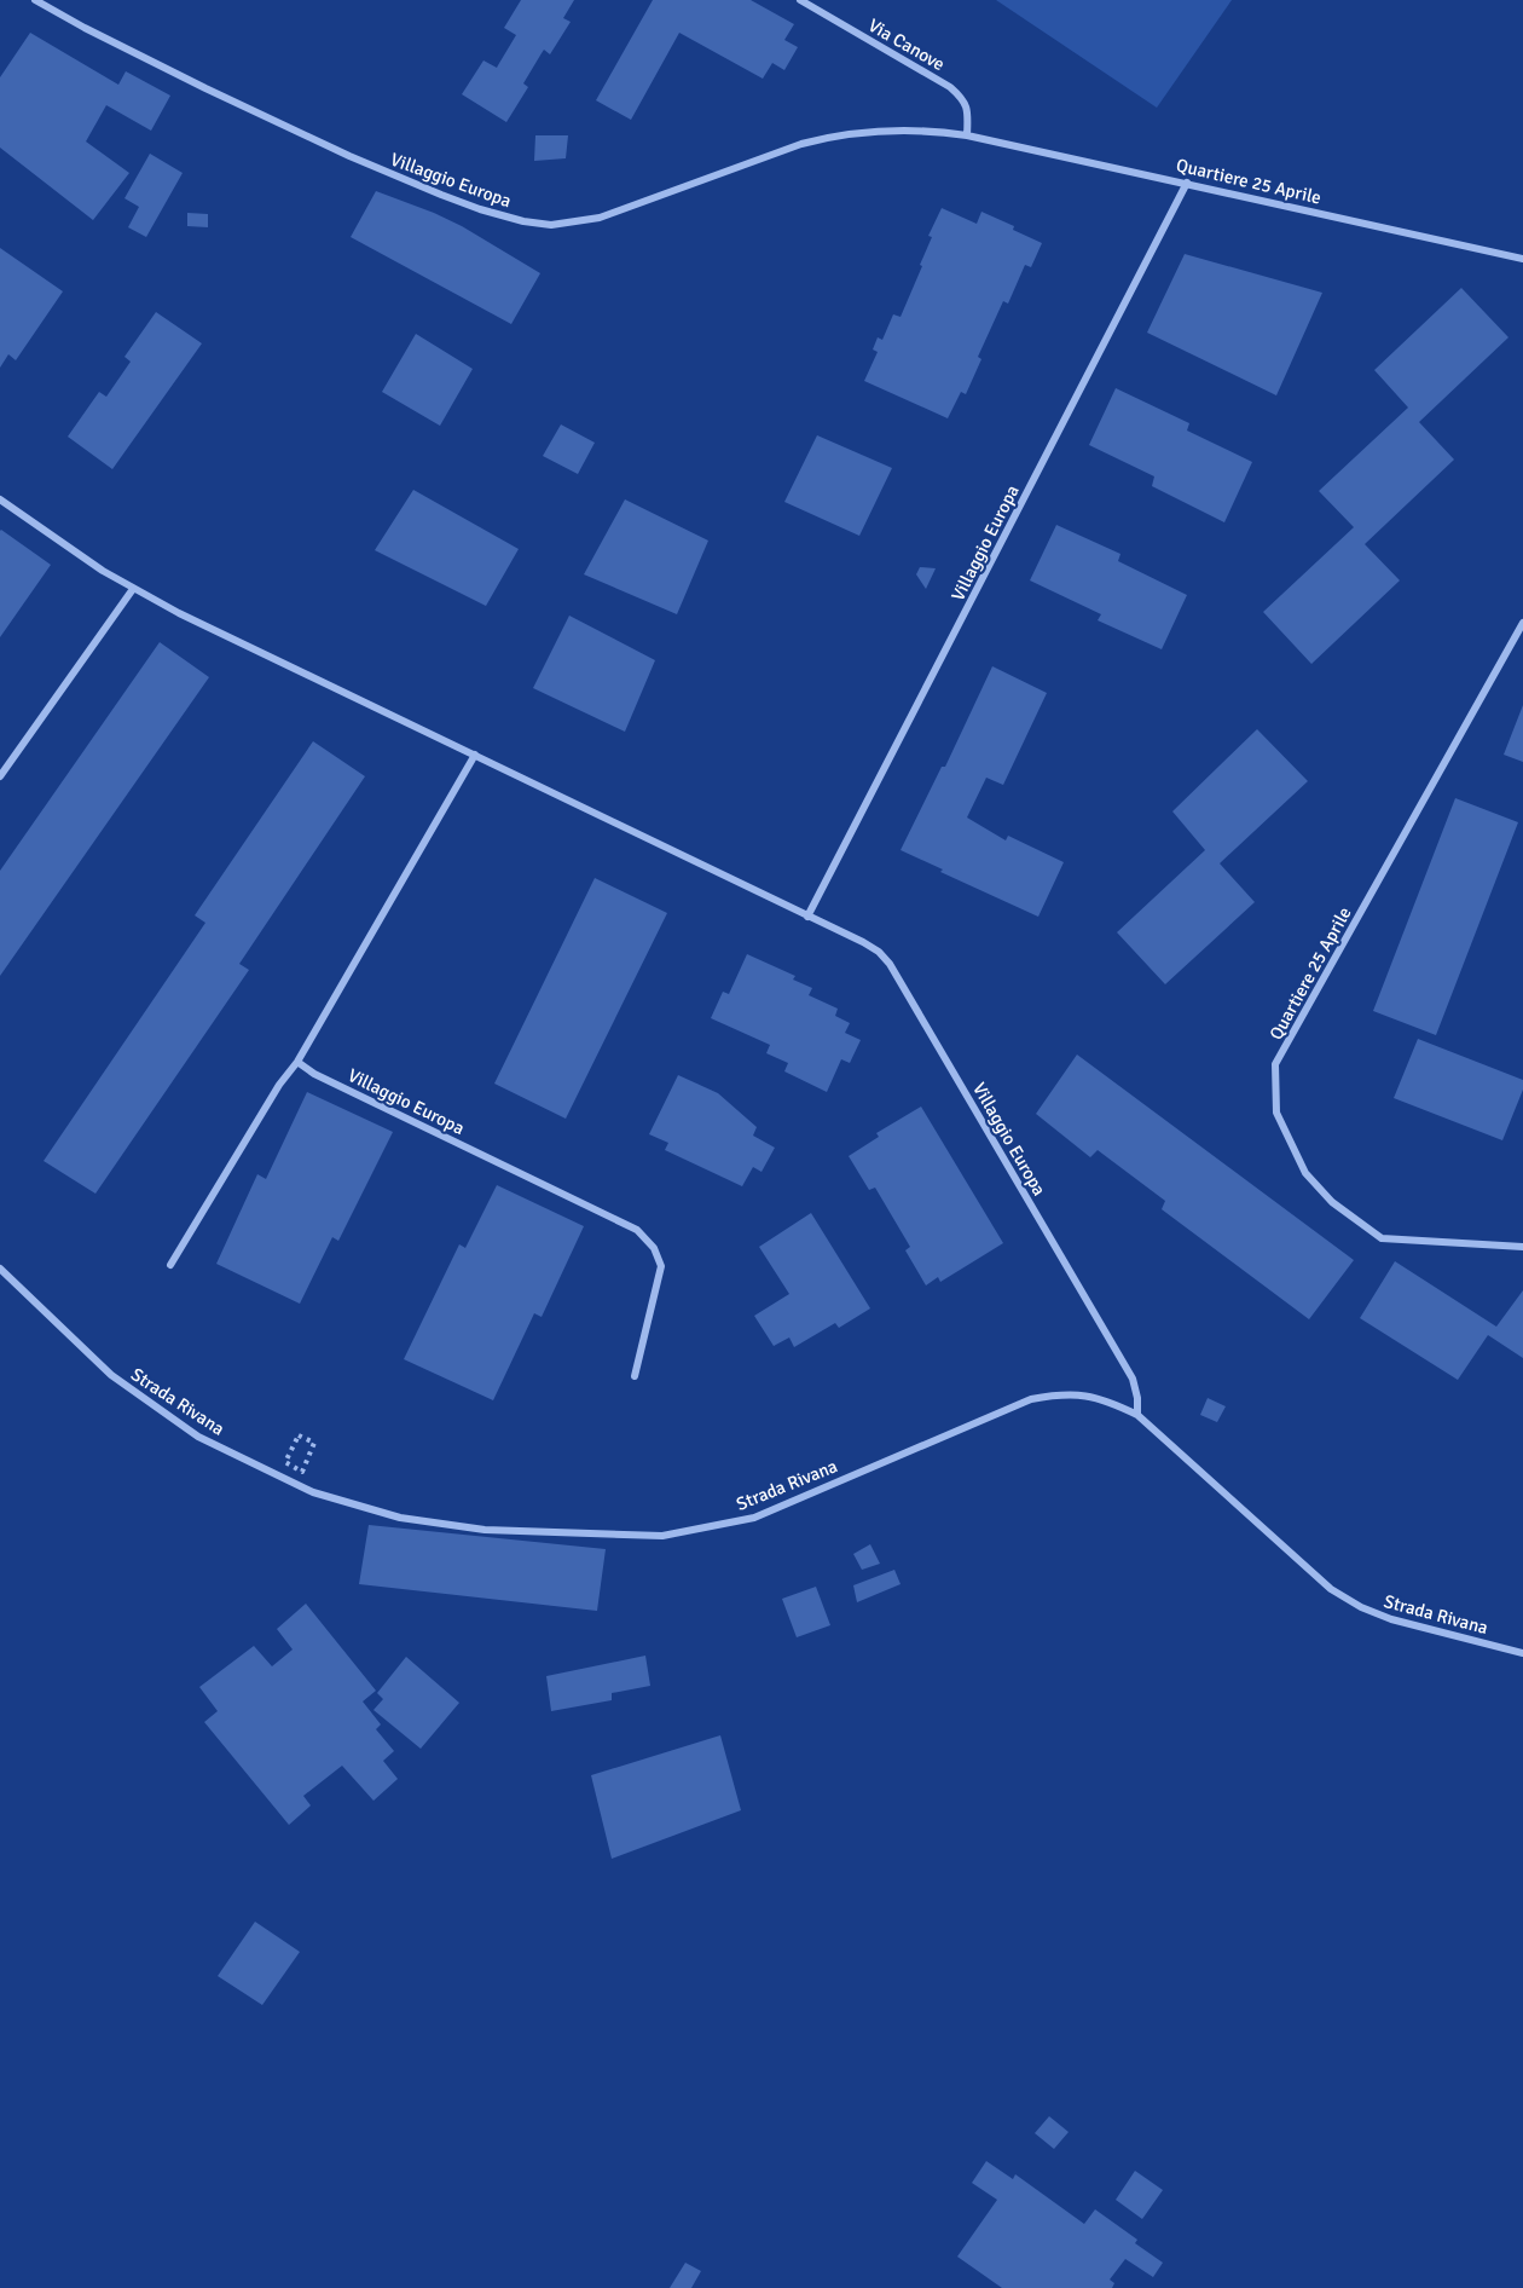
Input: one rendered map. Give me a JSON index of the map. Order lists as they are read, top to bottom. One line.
{"streets":{"street":["Via Canove","Villaggio Europa","Quartiere 25 Aprile","Strada Rivana"]},"crossings":[["Via Canove","Villaggio Europa"],["Via Canove","Quartiere 25 Aprile"],["Villaggio Europa","Quartiere 25 Aprile"],["Villaggio Europa","Strada Rivana"]]}
